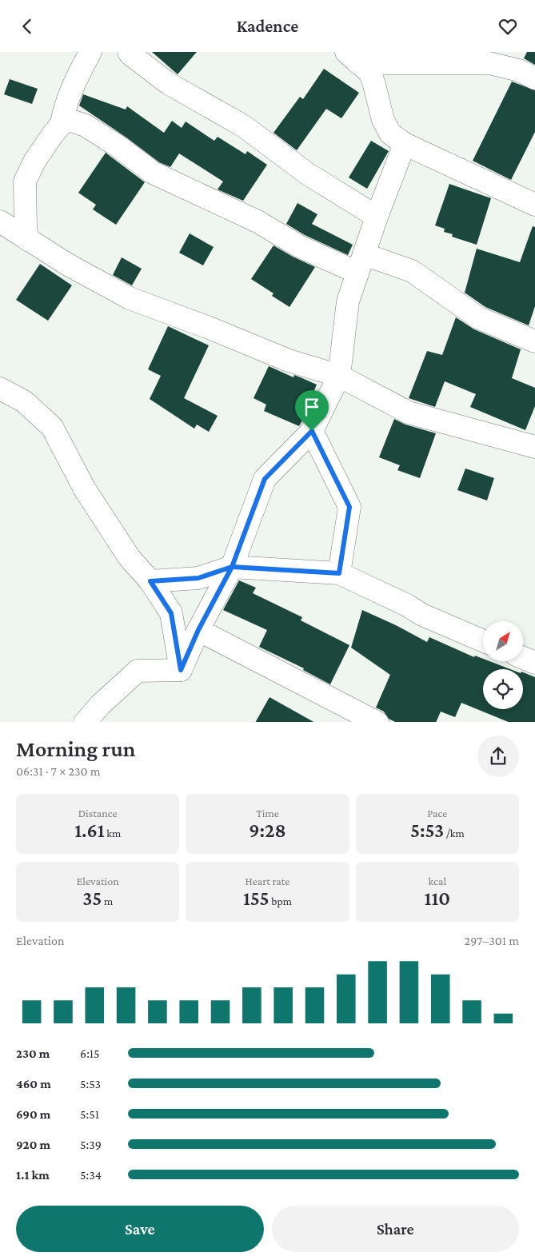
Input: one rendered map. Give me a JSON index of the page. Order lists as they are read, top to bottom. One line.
{"north":"top right","page":{"header":"Kadence","heading":["Morning run","06:31 · 7 × 230 m"],"stats":[["Distance","1.61 km"],["Time","9:28"],["Pace","5:53 /km"],["Elevation","35 m"],["Heart rate","155 bpm"],["kcal","110"]],"chart":["Elevation","297–301 m"],"list":[{"name":"230 m","note":"6:15"},{"name":"460 m","note":"5:53"},{"name":"690 m","note":"5:51"},{"name":"920 m","note":"5:39"},{"name":"1.1 km","note":"5:34"}],"buttons":["Save","Share"]}}
